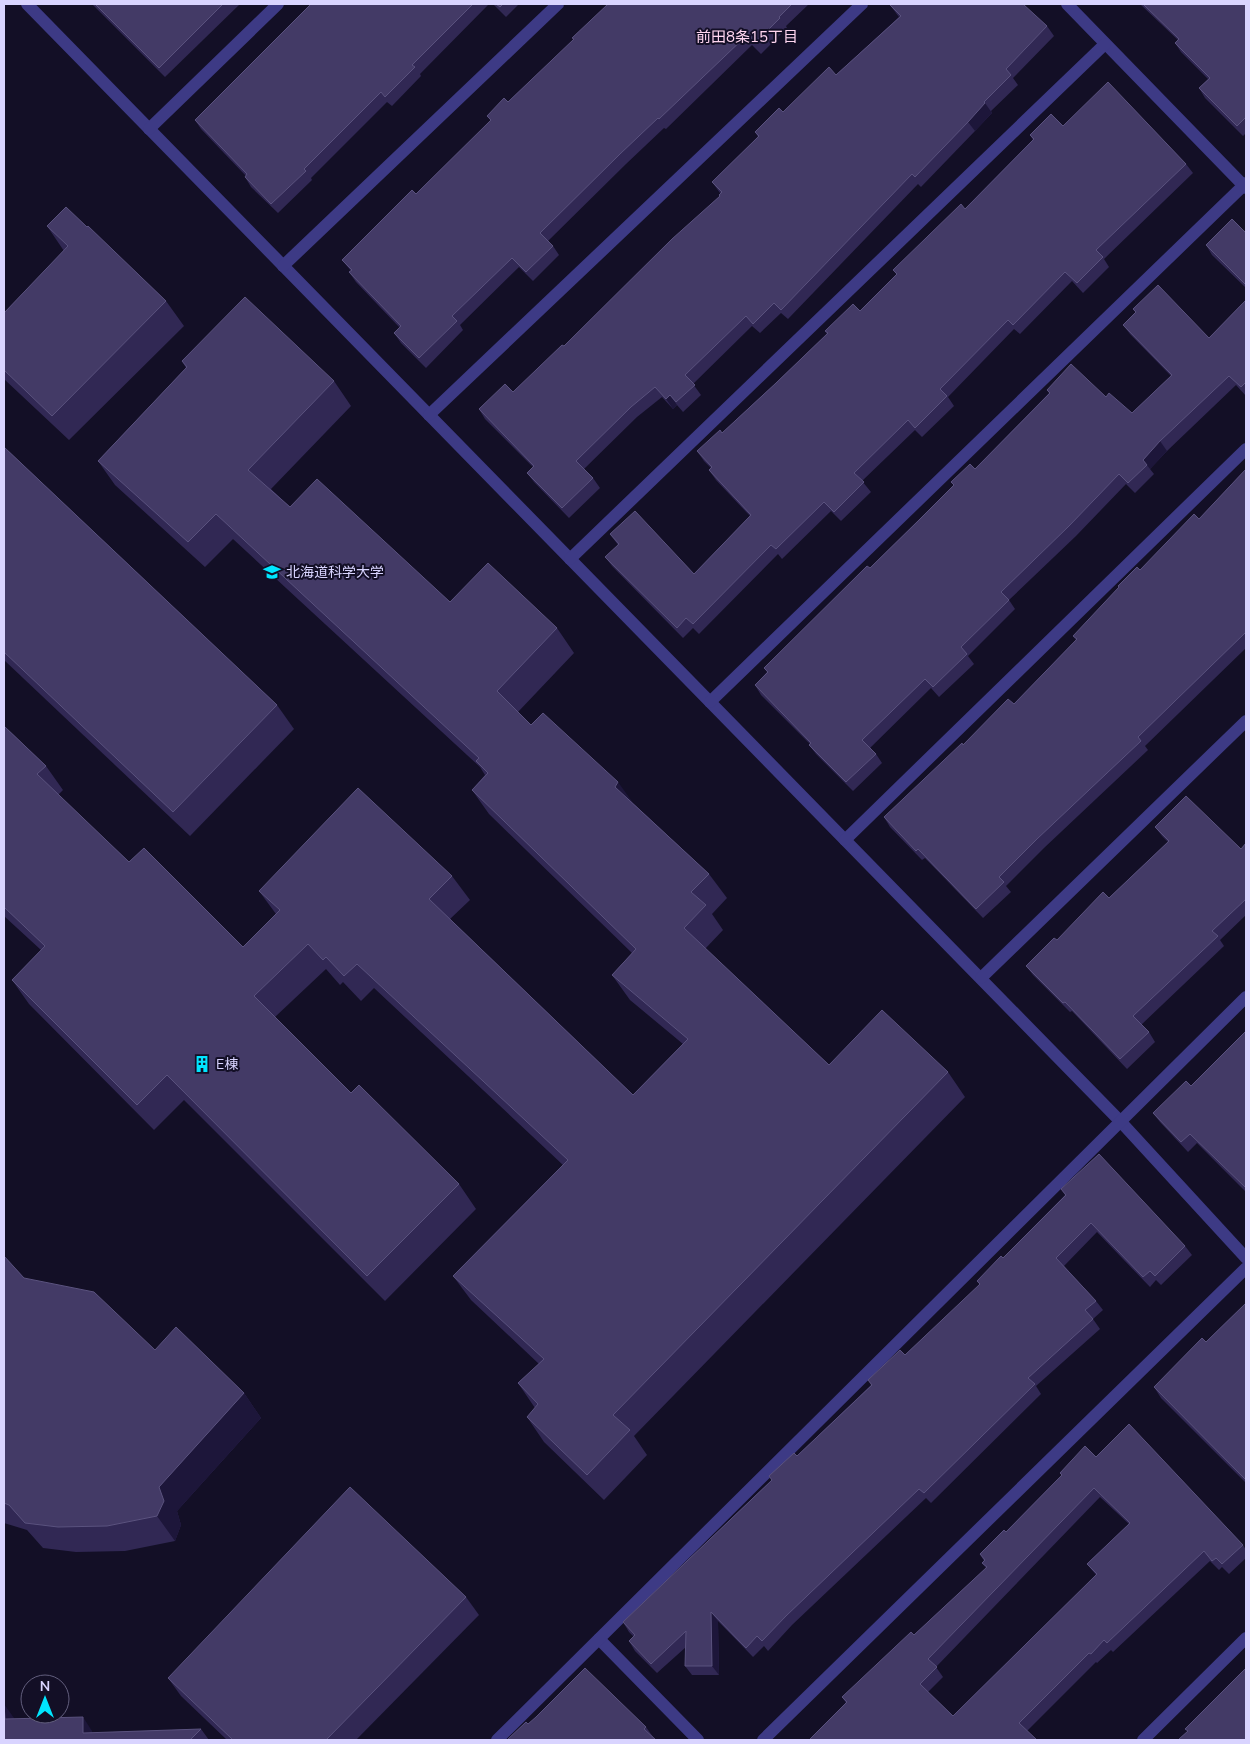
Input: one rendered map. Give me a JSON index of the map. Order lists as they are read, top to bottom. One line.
{"districts":["前田8条15丁目"],"places":{"school or university":["北海道科学大学"],"building":["E棟"]},"north":"top"}
